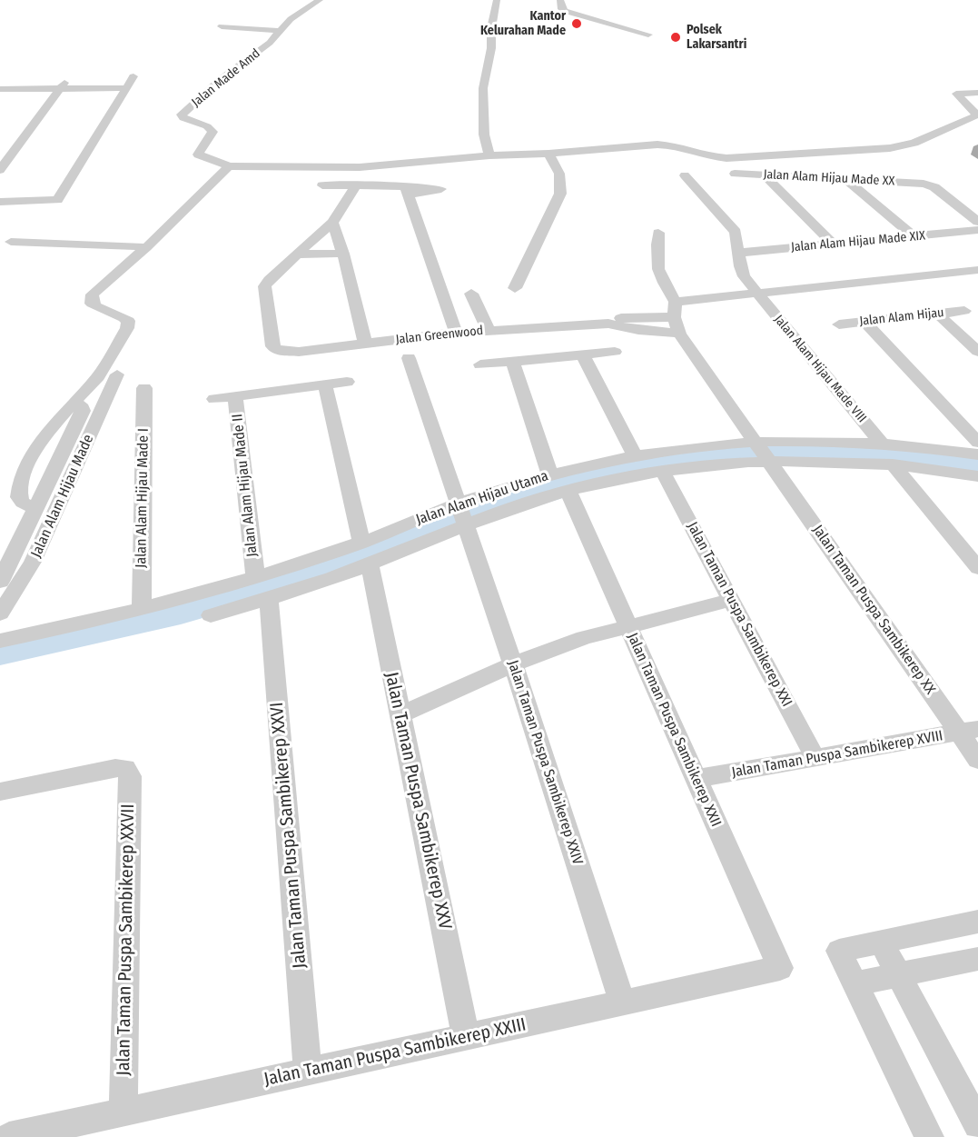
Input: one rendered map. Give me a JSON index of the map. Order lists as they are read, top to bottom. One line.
{"streets":{"street":["Jalan Made Amd","Jalan Alam Hijau Made XX","Jalan Alam Hijau Made XIX","Jalan Alam Hijau","Jalan Greenwood","Jalan Alam Hijau Made VIII","Jalan Alam Hijau Made II","Jalan Alam Hijau Made","Jalan Alam Hijau Made I","Jalan Alam Hijau Utama","Jalan Taman Puspa Sambikerep XX","Jalan Taman Puspa Sambikerep XXI","Jalan Taman Puspa Sambikerep XXII","Jalan Taman Puspa Sambikerep XVIII","Jalan Taman Puspa Sambikerep XXIV","Jalan Taman Puspa Sambikerep XXV","Jalan Taman Puspa Sambikerep XXVI","Jalan Taman Puspa Sambikerep XXVII","Jalan Taman Puspa Sambikerep XXIII"]},"crossings":[["Jalan Alam Hijau Made XIX","Jalan Alam Hijau Made VIII"],["Jalan Greenwood","Jalan Taman Puspa Sambikerep XX"],["Jalan Alam Hijau Made VIII","Jalan Alam Hijau Utama"],["Jalan Alam Hijau Made II","Jalan Alam Hijau Utama"],["Jalan Alam Hijau Made I","Jalan Alam Hijau Utama"],["Jalan Alam Hijau Utama","Jalan Taman Puspa Sambikerep XX"],["Jalan Alam Hijau Utama","Jalan Taman Puspa Sambikerep XXIV"],["Jalan Taman Puspa Sambikerep XX","Jalan Taman Puspa Sambikerep XVIII"],["Jalan Taman Puspa Sambikerep XXI","Jalan Taman Puspa Sambikerep XVIII"],["Jalan Taman Puspa Sambikerep XXII","Jalan Taman Puspa Sambikerep XVIII"],["Jalan Taman Puspa Sambikerep XXII","Jalan Taman Puspa Sambikerep XXIII"],["Jalan Taman Puspa Sambikerep XXIV","Jalan Taman Puspa Sambikerep XXIII"],["Jalan Taman Puspa Sambikerep XXV","Jalan Taman Puspa Sambikerep XXIII"],["Jalan Taman Puspa Sambikerep XXVI","Jalan Taman Puspa Sambikerep XXIII"],["Jalan Taman Puspa Sambikerep XXVII","Jalan Taman Puspa Sambikerep XXIII"]],"places":["Kantor Kelurahan Made","Polsek Lakarsantri"]}
